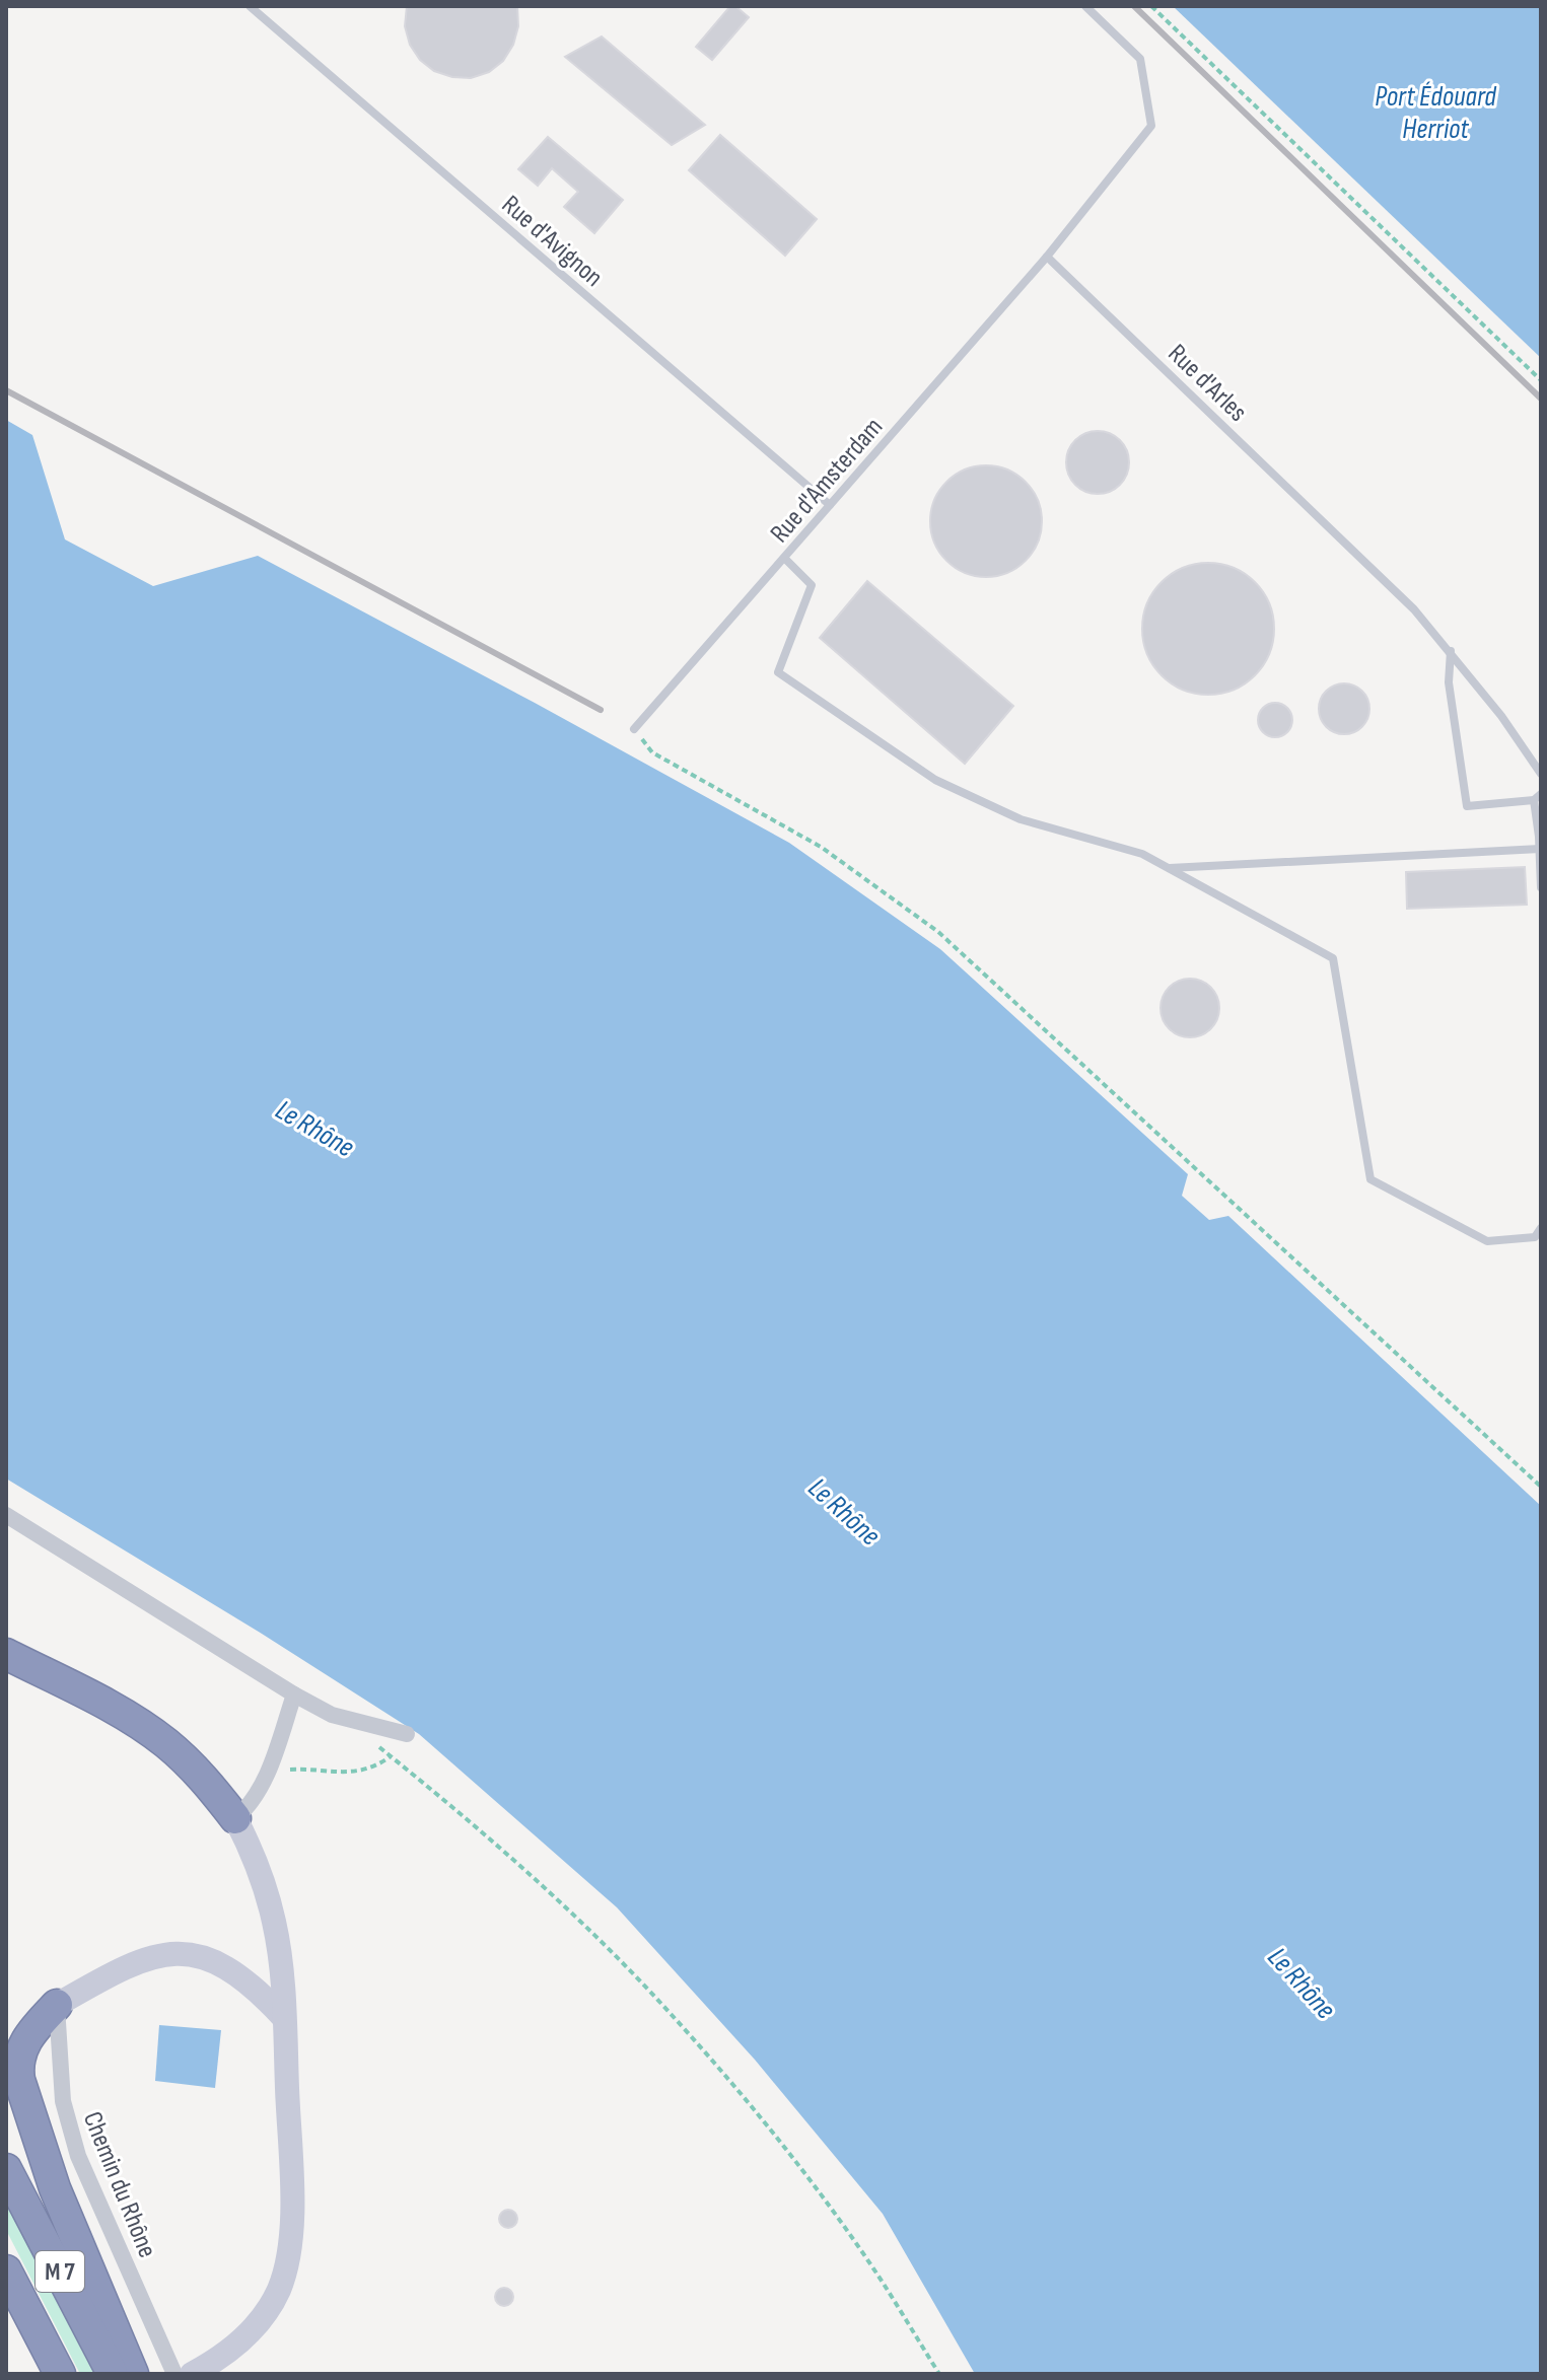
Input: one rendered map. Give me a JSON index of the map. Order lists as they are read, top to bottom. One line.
{"streets":{"highway":["M 7"],"street":["Chemin du Rhône"],"lane":["Rue d'Avignon","Rue d'Arles","Rue d'Amsterdam"]},"crossings":[["Rue d'Avignon","Rue d'Amsterdam"],["Rue d'Arles","Rue d'Amsterdam"]],"water":["Port Édouard Herriot","Le Rhône"]}
